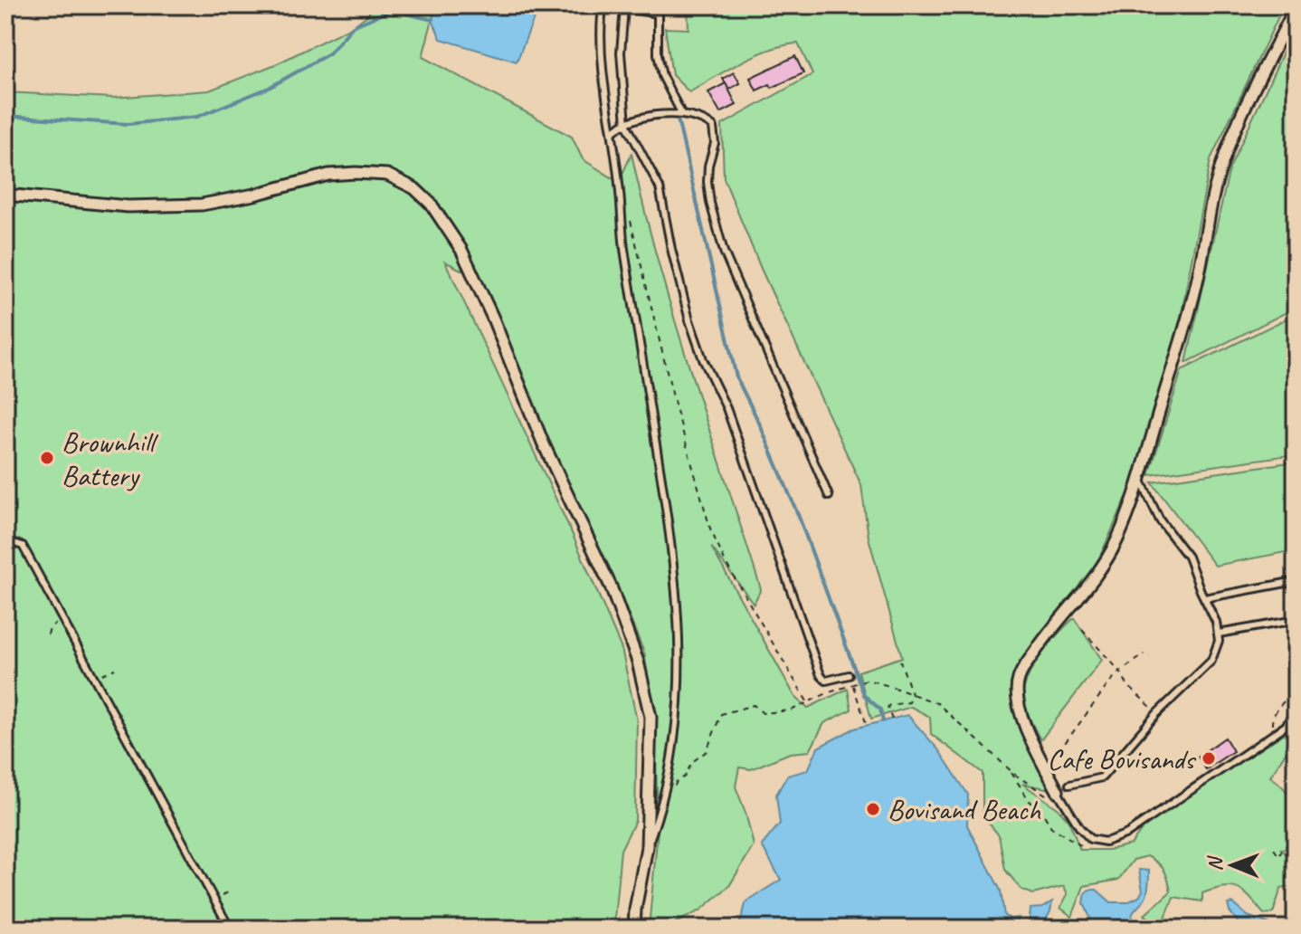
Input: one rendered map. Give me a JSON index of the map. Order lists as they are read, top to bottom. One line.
{"places":["Brownhill Battery","Cafe Bovisands","Bovisand Beach"],"north":"left"}
